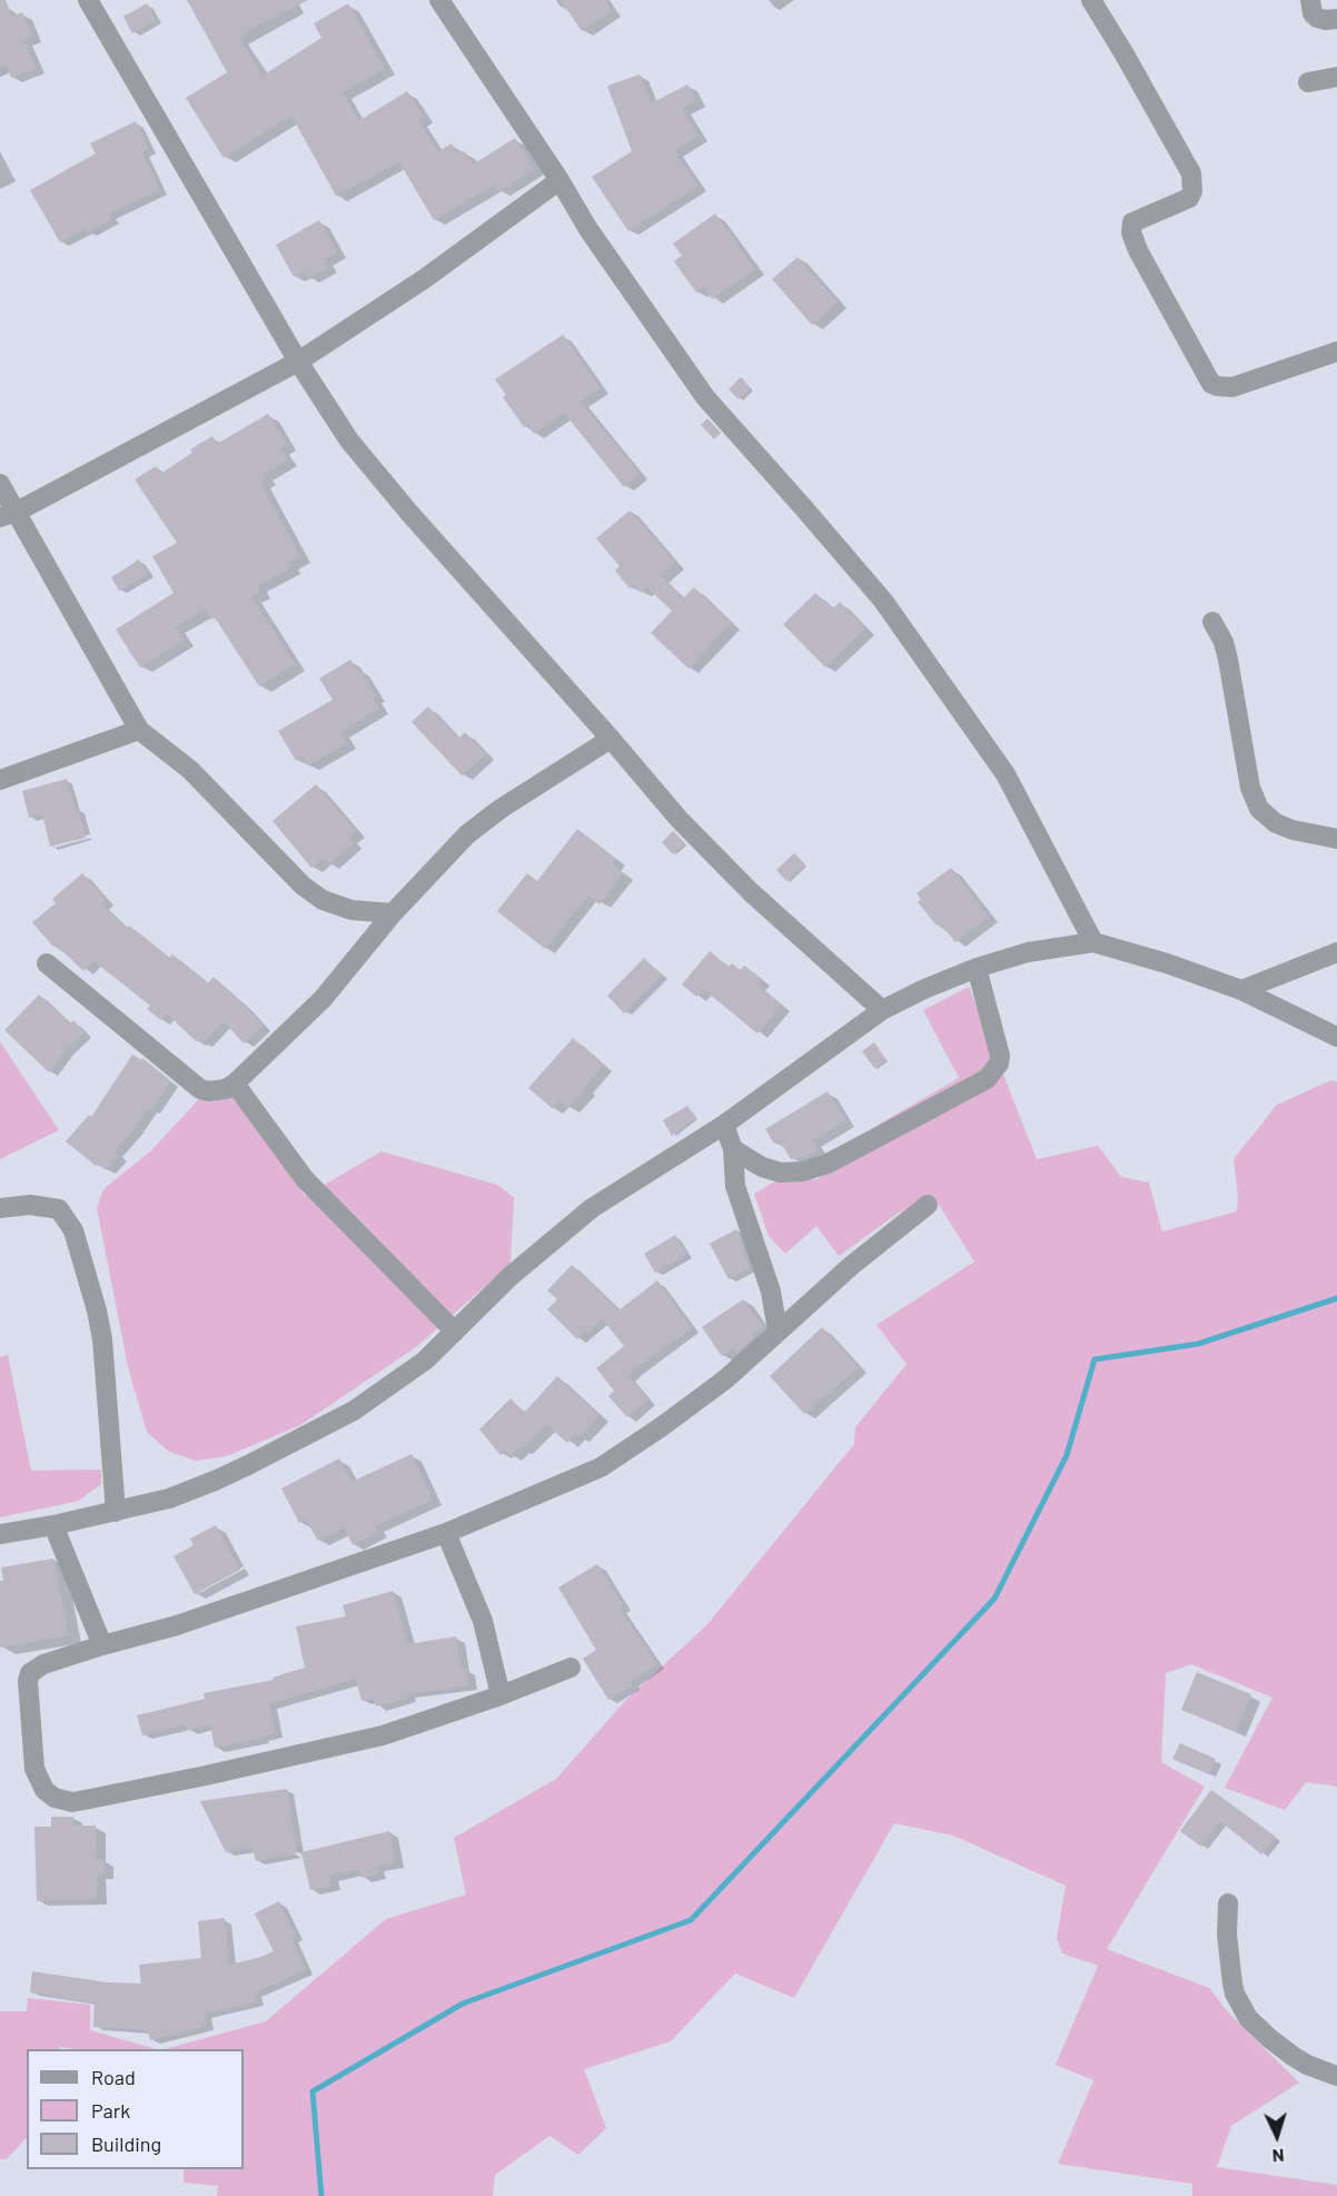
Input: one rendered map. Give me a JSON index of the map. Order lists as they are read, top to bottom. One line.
{"legend":["Road","Park","Building"],"north":"bottom"}
